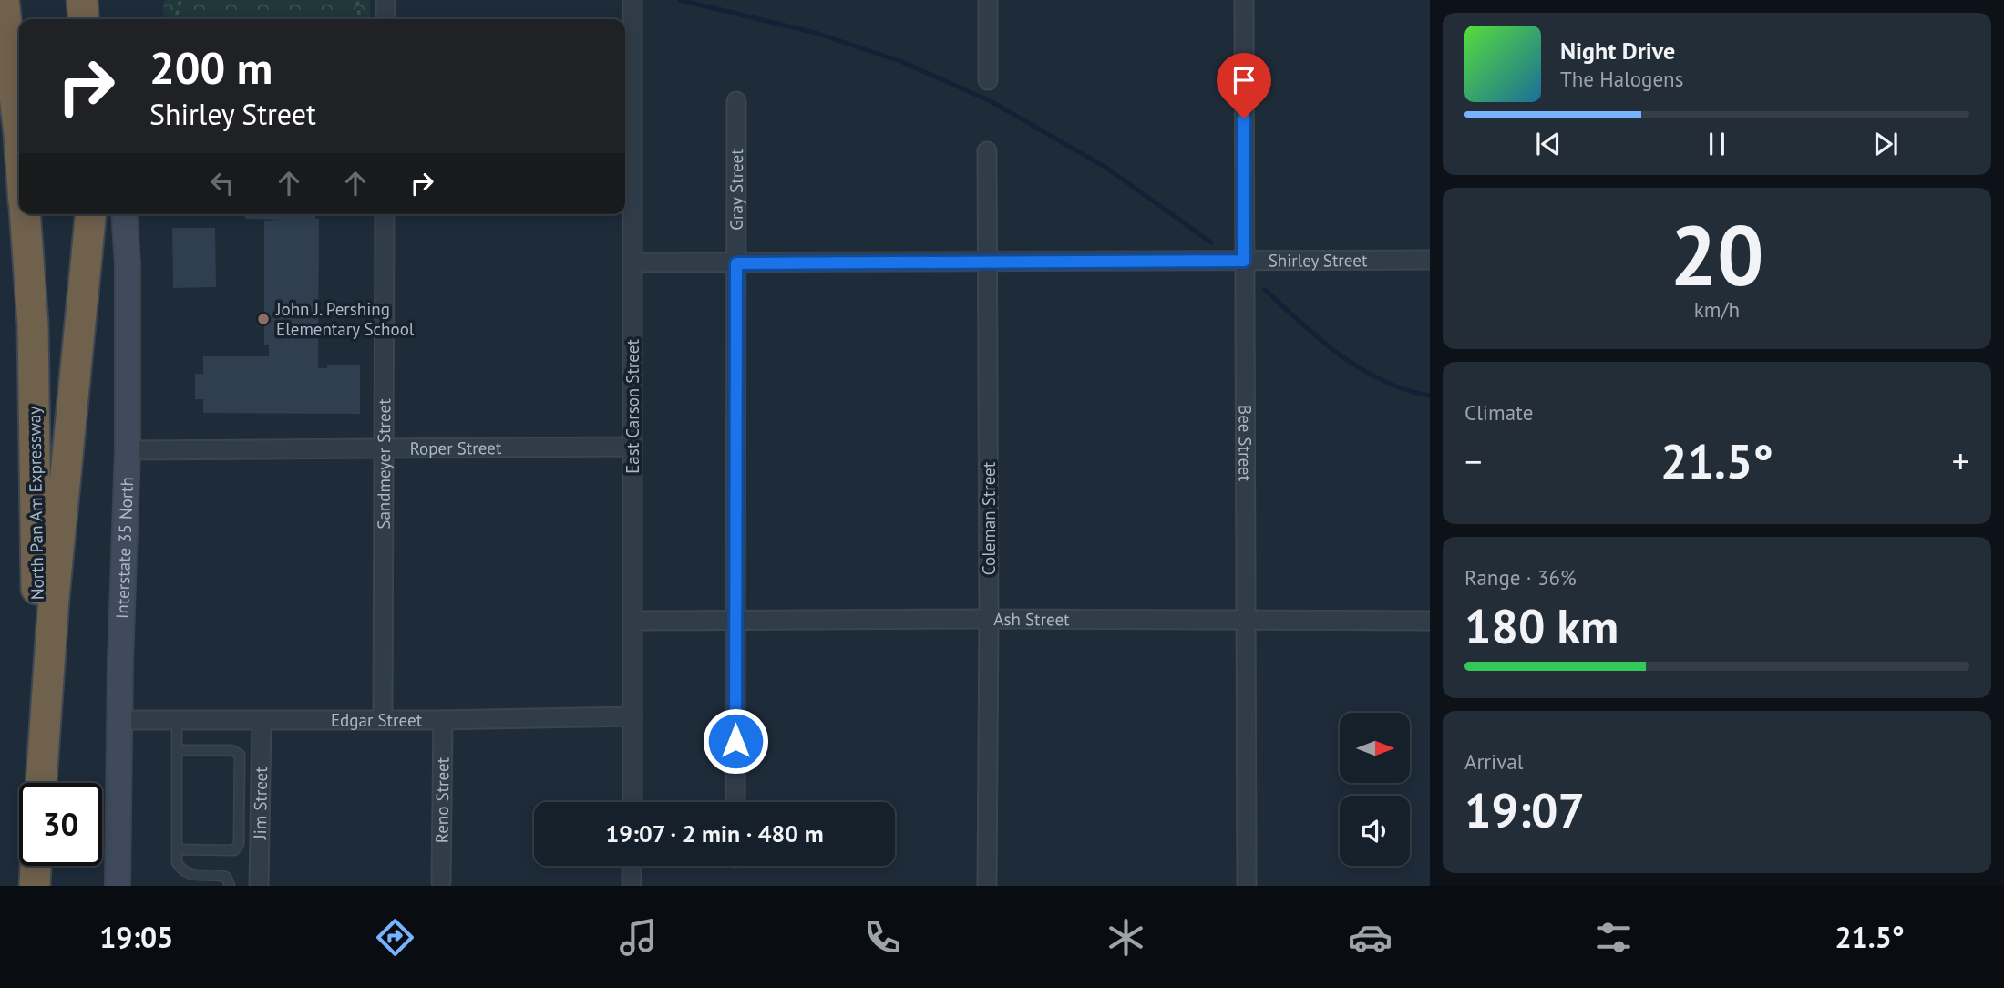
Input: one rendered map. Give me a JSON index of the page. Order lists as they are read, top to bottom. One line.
{"streets":{"highway":["North Pan Am Expressway"],"main road":["Interstate 35 North"],"street":["Gray Street","Shirley Street","East Carson Street","Bee Street","Roper Street","Sandmeyer Street","Coleman Street","Ash Street","Edgar Street","Reno Street","Jim Street"]},"crossings":[["Gray Street","Shirley Street"],["Gray Street","Ash Street"],["Shirley Street","East Carson Street"],["Shirley Street","Bee Street"],["Shirley Street","Coleman Street"],["East Carson Street","Roper Street"],["East Carson Street","Ash Street"],["East Carson Street","Edgar Street"],["Bee Street","Ash Street"],["Roper Street","Sandmeyer Street"],["Roper Street","Interstate 35 North"],["Sandmeyer Street","Edgar Street"],["Coleman Street","Ash Street"],["Interstate 35 North","Edgar Street"],["Edgar Street","Reno Street"],["Edgar Street","Jim Street"]],"places":["John J. Pershing Elementary School"],"north":"right","page":{"turn":["200 m","Shirley Street"],"song":["Night Drive","The Halogens"],"tile":[["20","km/h"],"Climate",["Range · 36%","180 km"],["Arrival","19:07"]],"heat":["−","21.5°","+"],"limit":"30","trip":"19:07 · 2 min · 480 m","tabs":["19:05","21.5°"]}}
